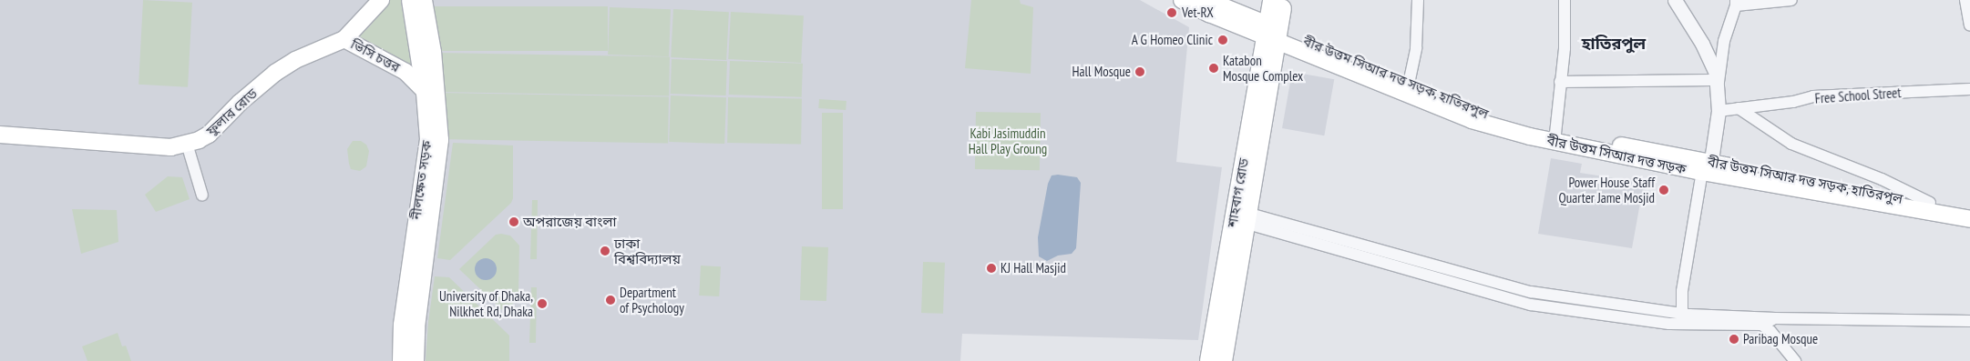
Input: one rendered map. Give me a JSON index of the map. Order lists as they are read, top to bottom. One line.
{"streets":{"highway":["শাহবাগ রোড"],"main road":["ভিসি চত্তর","বীর উত্তম সিআর দত্ত সড়ক, হাতিরপুল","ফুলার রোড","বীর উত্তম সিআর দত্ত সড়ক","নীলক্ষেত সড়ক"],"street":["Free School Street"]},"crossings":[["ভিসি চত্তর","ফুলার রোড"],["ভিসি চত্তর","নীলক্ষেত সড়ক"],["বীর উত্তম সিআর দত্ত সড়ক, হাতিরপুল","বীর উত্তম সিআর দত্ত সড়ক"],["বীর উত্তম সিআর দত্ত সড়ক, হাতিরপুল","শাহবাগ রোড"],["বীর উত্তম সিআর দত্ত সড়ক","শাহবাগ রোড"]],"districts":["হাতিরপুল"],"parks":["Kabi Jasimuddin Hall Play Groung"],"places":["Vet-RX","A G Homeo Clinic","Katabon Mosque Complex","Hall Mosque","Power House Staff Quarter Jame Mosjid","অপরাজেয় বাংলা","ঢাকা বিশ্ববিদ্যালয়","KJ Hall Masjid","Department of Psychology","University of Dhaka, Nilkhet Rd, Dhaka","Paribag Mosque"]}
